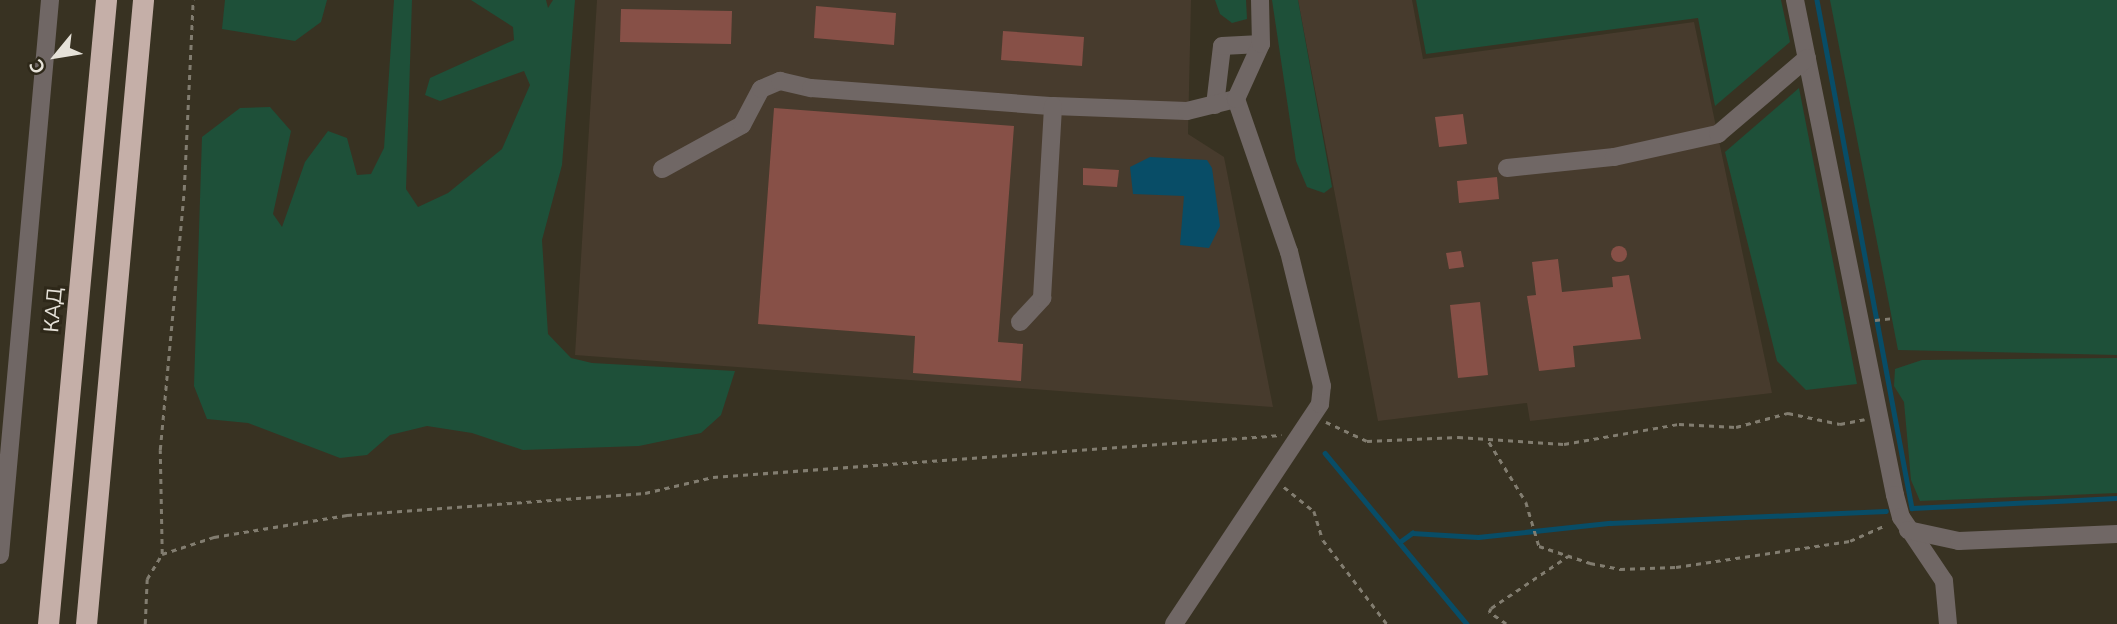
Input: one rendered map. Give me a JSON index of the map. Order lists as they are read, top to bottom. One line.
{"streets":{"highway":["КАД"]},"north":"bottom left"}
